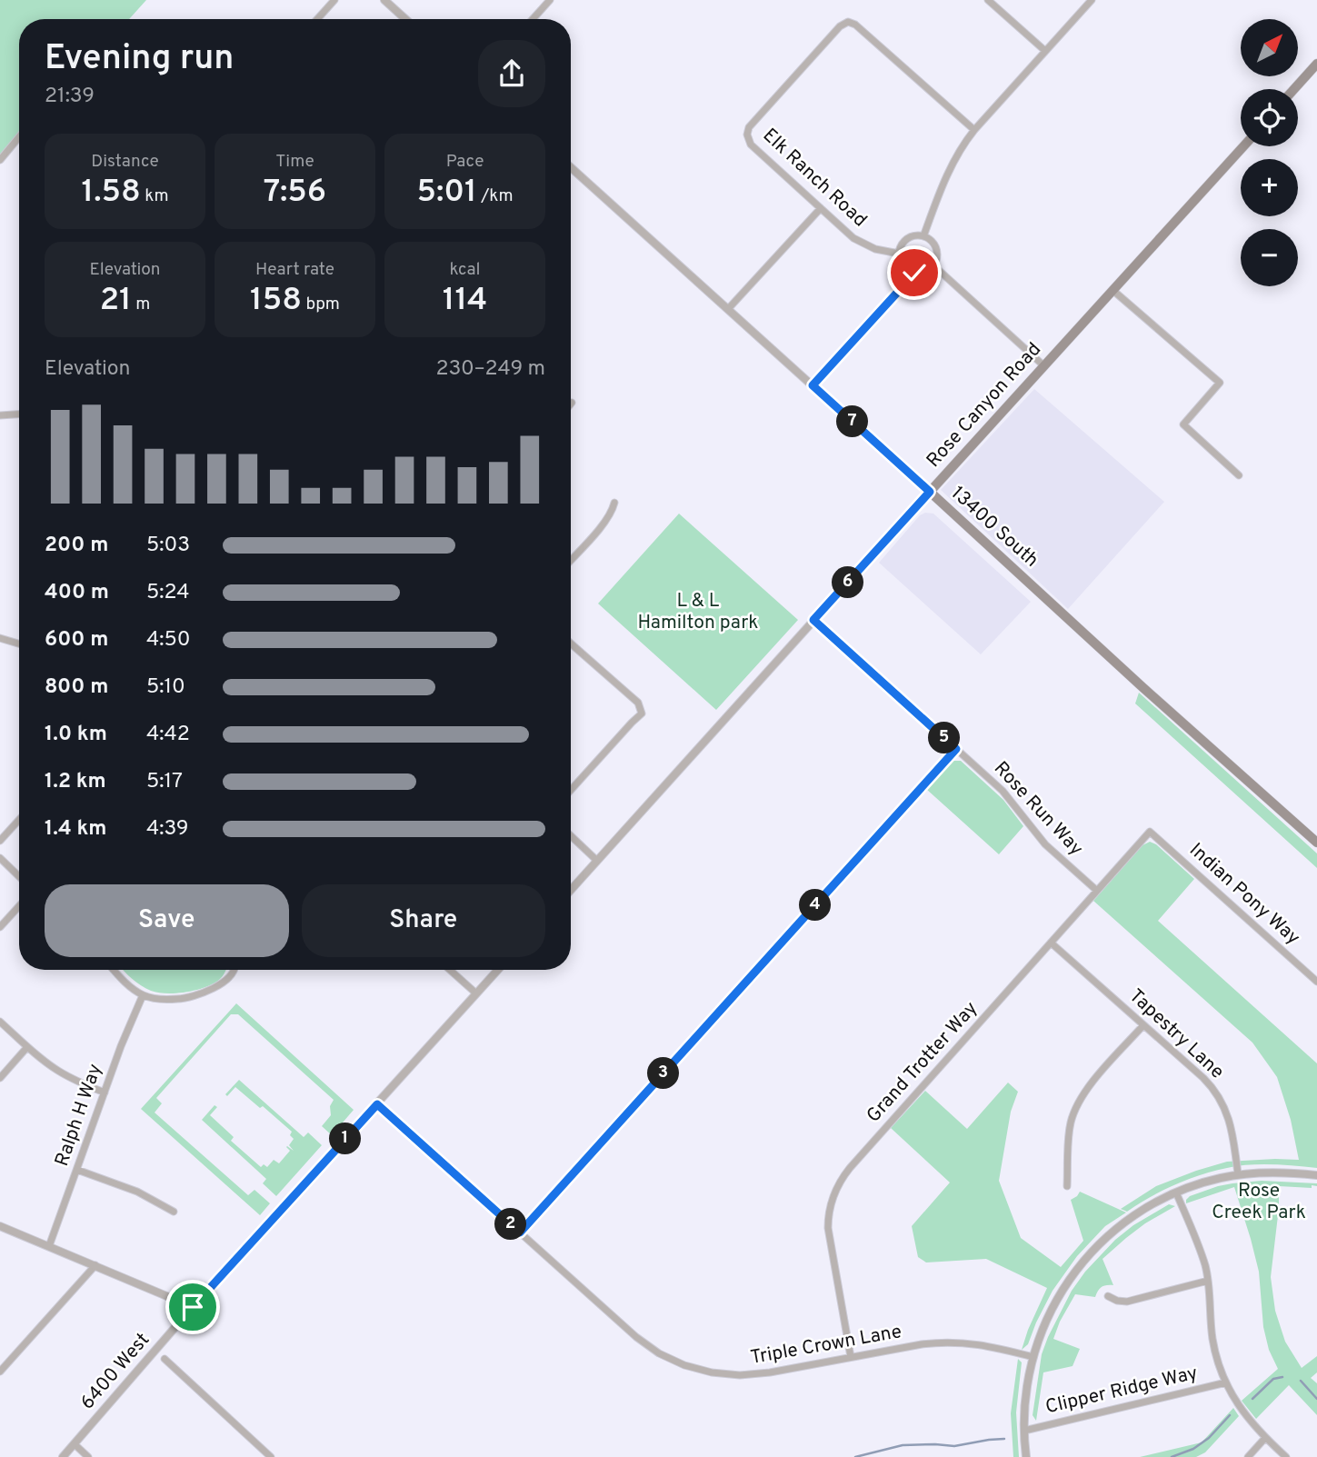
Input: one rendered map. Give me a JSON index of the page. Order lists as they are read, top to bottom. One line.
{"streets":{"main road":["Rose Canyon Road","13400 South"],"street":["Elk Ranch Road","Rose Run Way","Indian Pony Way","Tapestry Lane","Grand Trotter Way","Ralph H Way","Triple Crown Lane","6400 West","Clipper Ridge Way"]},"crossings":[["Rose Canyon Road","13400 South"],["Rose Canyon Road","Rose Run Way"],["Rose Run Way","Grand Trotter Way"],["Indian Pony Way","Grand Trotter Way"],["Tapestry Lane","Grand Trotter Way"],["Grand Trotter Way","Triple Crown Lane"]],"parks":["L & L Hamilton park","Rose Creek Park"],"north":"top right","page":{"map_buttons":["+","−"],"heading":["Evening run","21:39"],"stats":[["Distance","1.58 km"],["Time","7:56"],["Pace","5:01 /km"],["Elevation","21 m"],["Heart rate","158 bpm"],["kcal","114"]],"chart":["Elevation","230–249 m"],"pins":["7","6","5","4","3","1","2"],"list":[{"name":"200 m","note":"5:03"},{"name":"400 m","note":"5:24"},{"name":"600 m","note":"4:50"},{"name":"800 m","note":"5:10"},{"name":"1.0 km","note":"4:42"},{"name":"1.2 km","note":"5:17"},{"name":"1.4 km","note":"4:39"}],"buttons":["Save","Share"]}}
